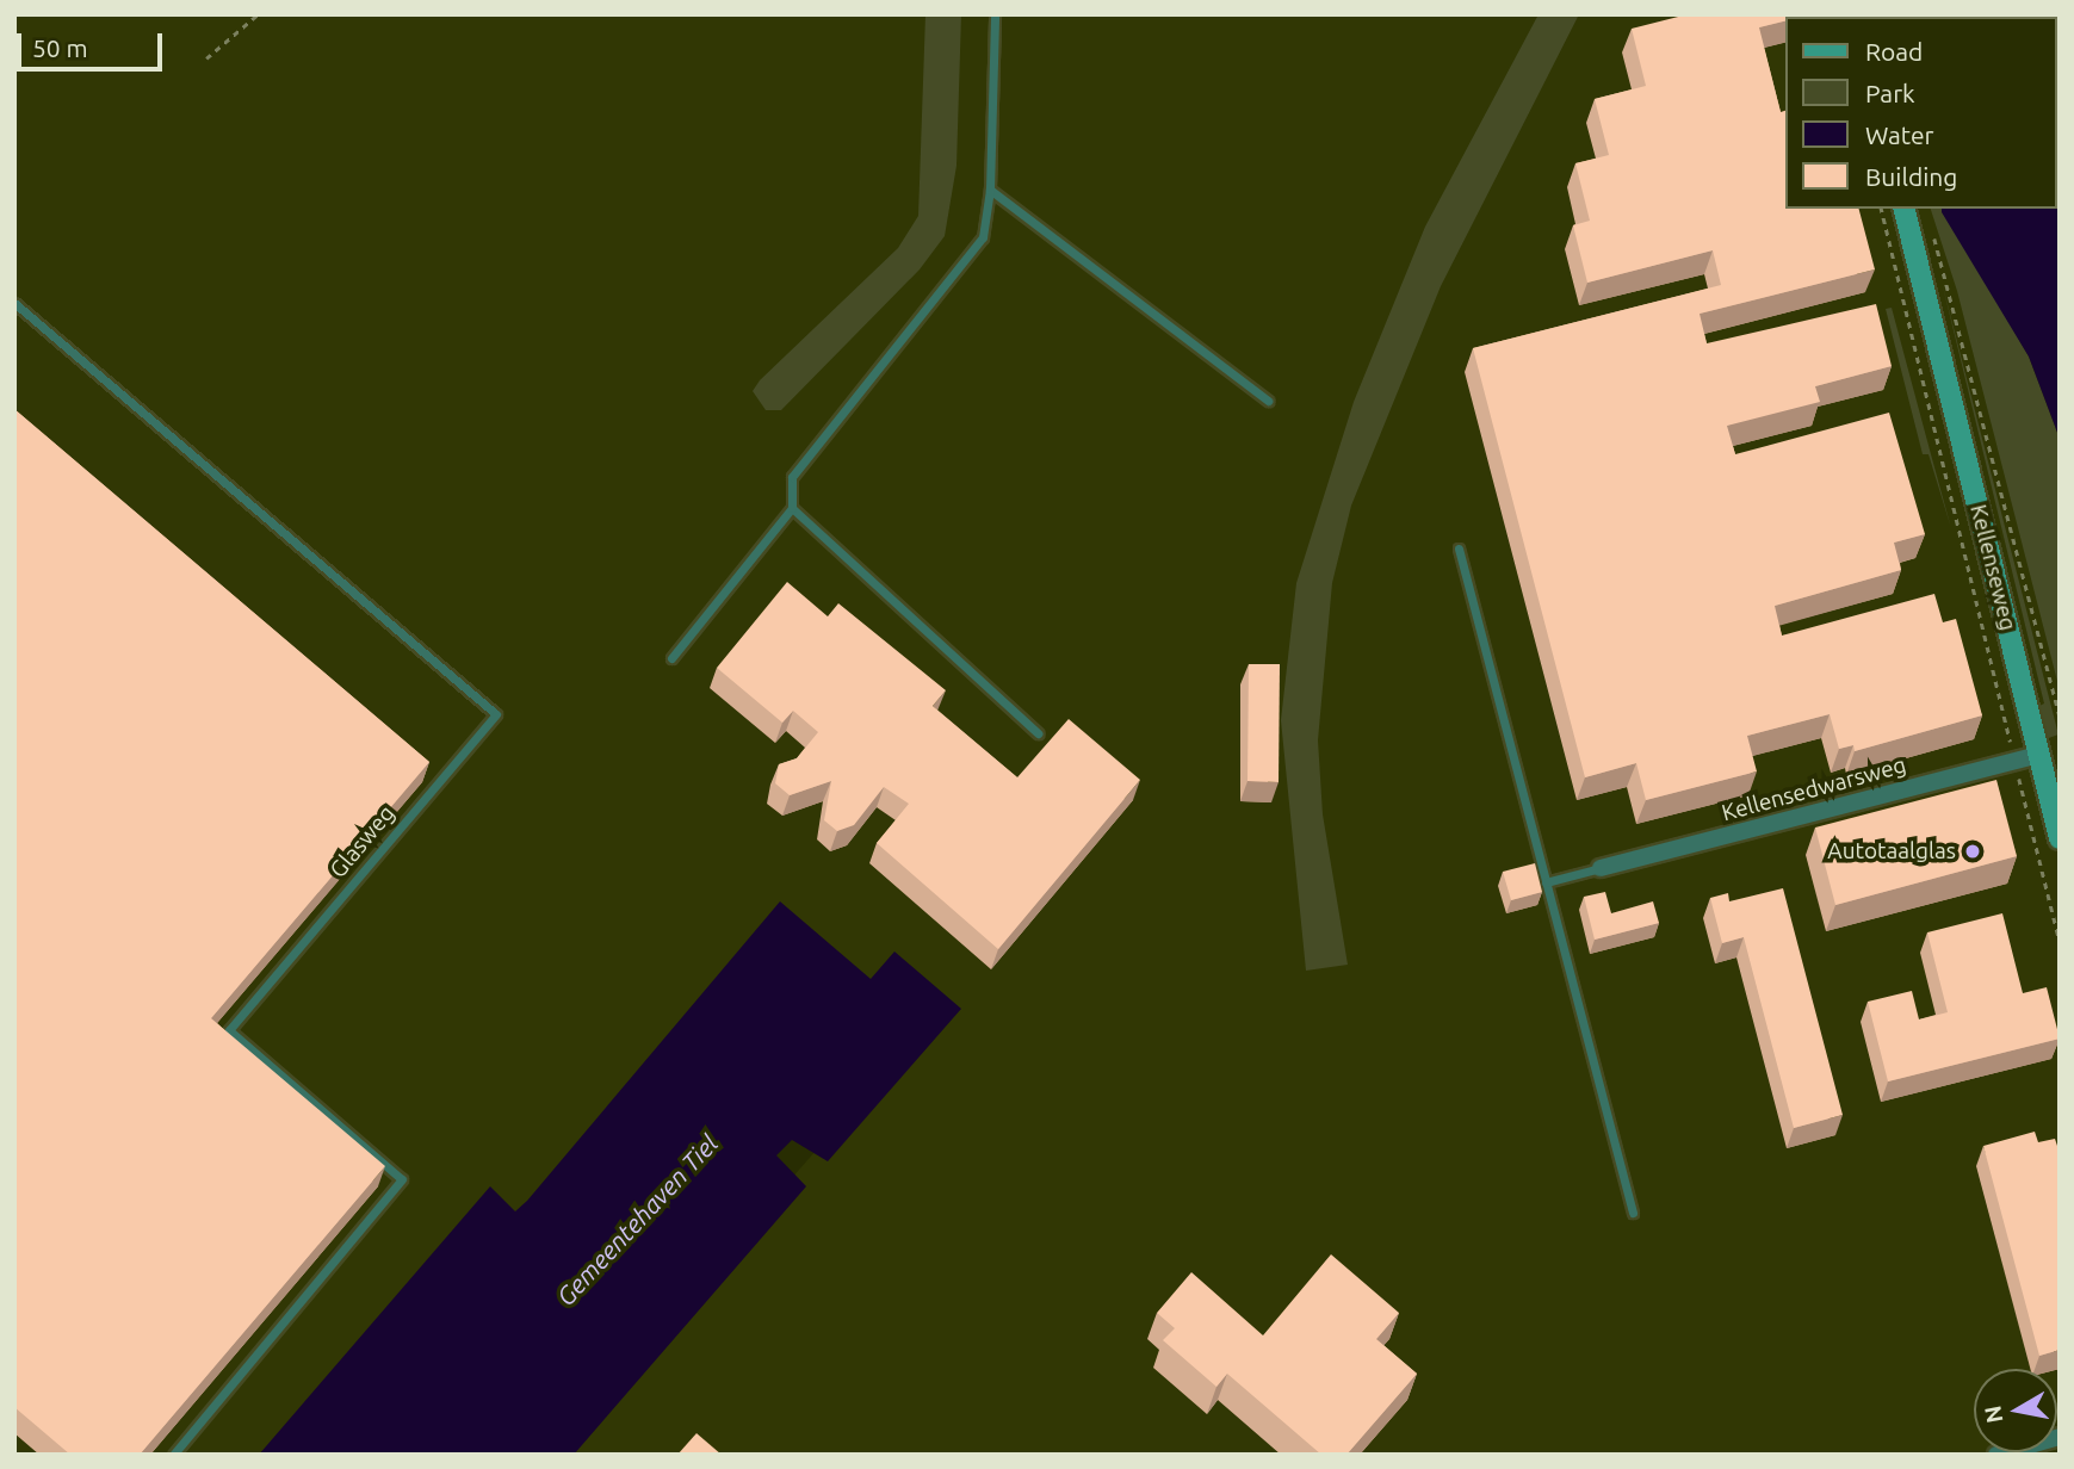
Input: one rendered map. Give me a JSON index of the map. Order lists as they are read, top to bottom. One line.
{"streets":{"main road":["Kellenseweg"],"street":["Kellensedwarsweg"],"lane":["Glasweg"]},"crossings":[["Kellenseweg","Kellensedwarsweg"]],"water":["Gemeentehaven Tiel"],"places":["Autotaalglas"],"legend":["Road","Park","Water","Building"],"scale_bar":"50 m","north":"left"}
